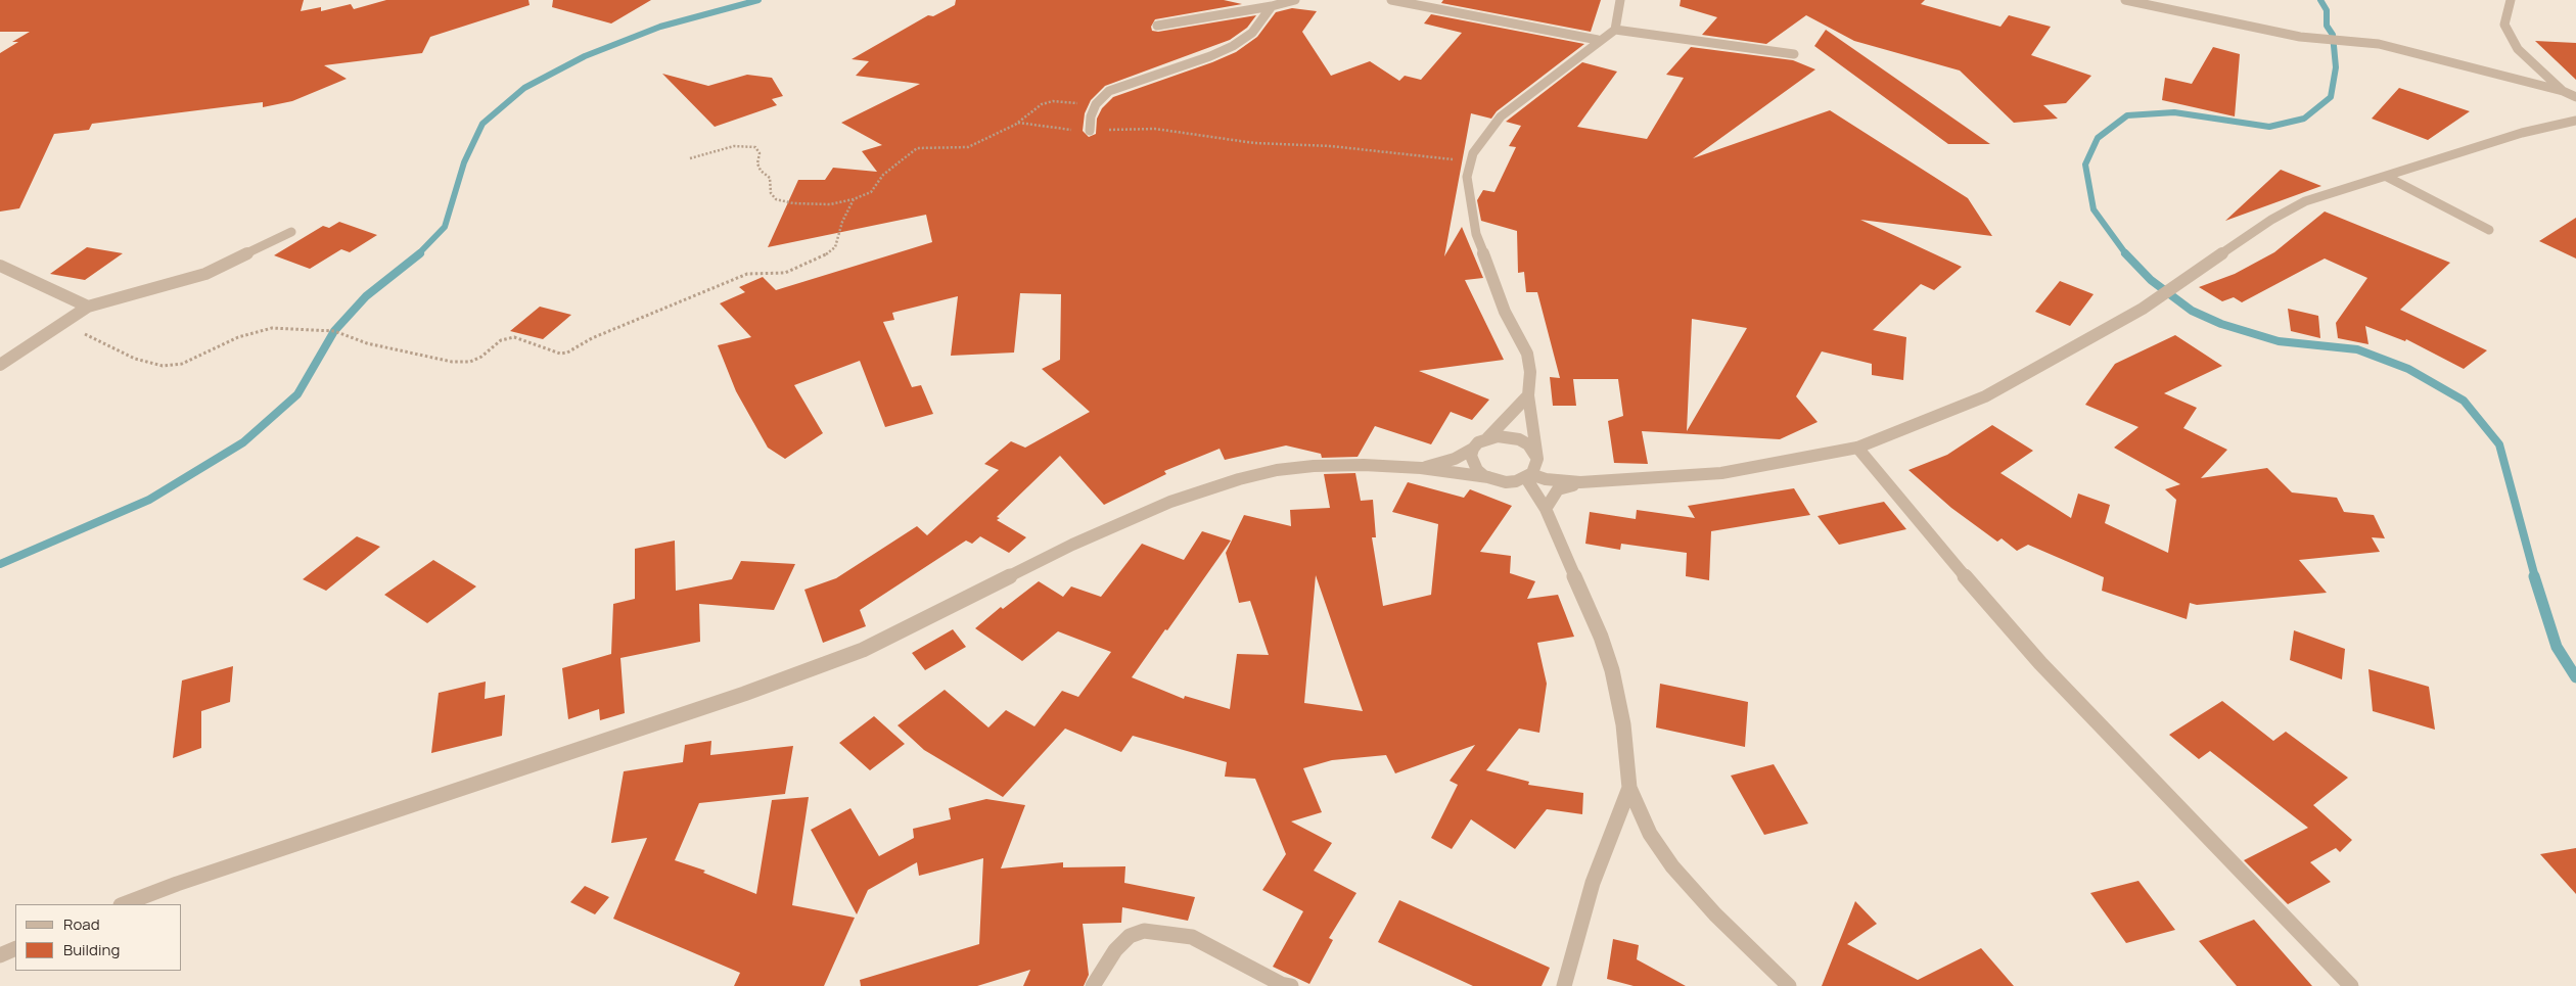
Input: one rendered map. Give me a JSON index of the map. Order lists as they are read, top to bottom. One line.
{"legend":["Road","Building"]}
